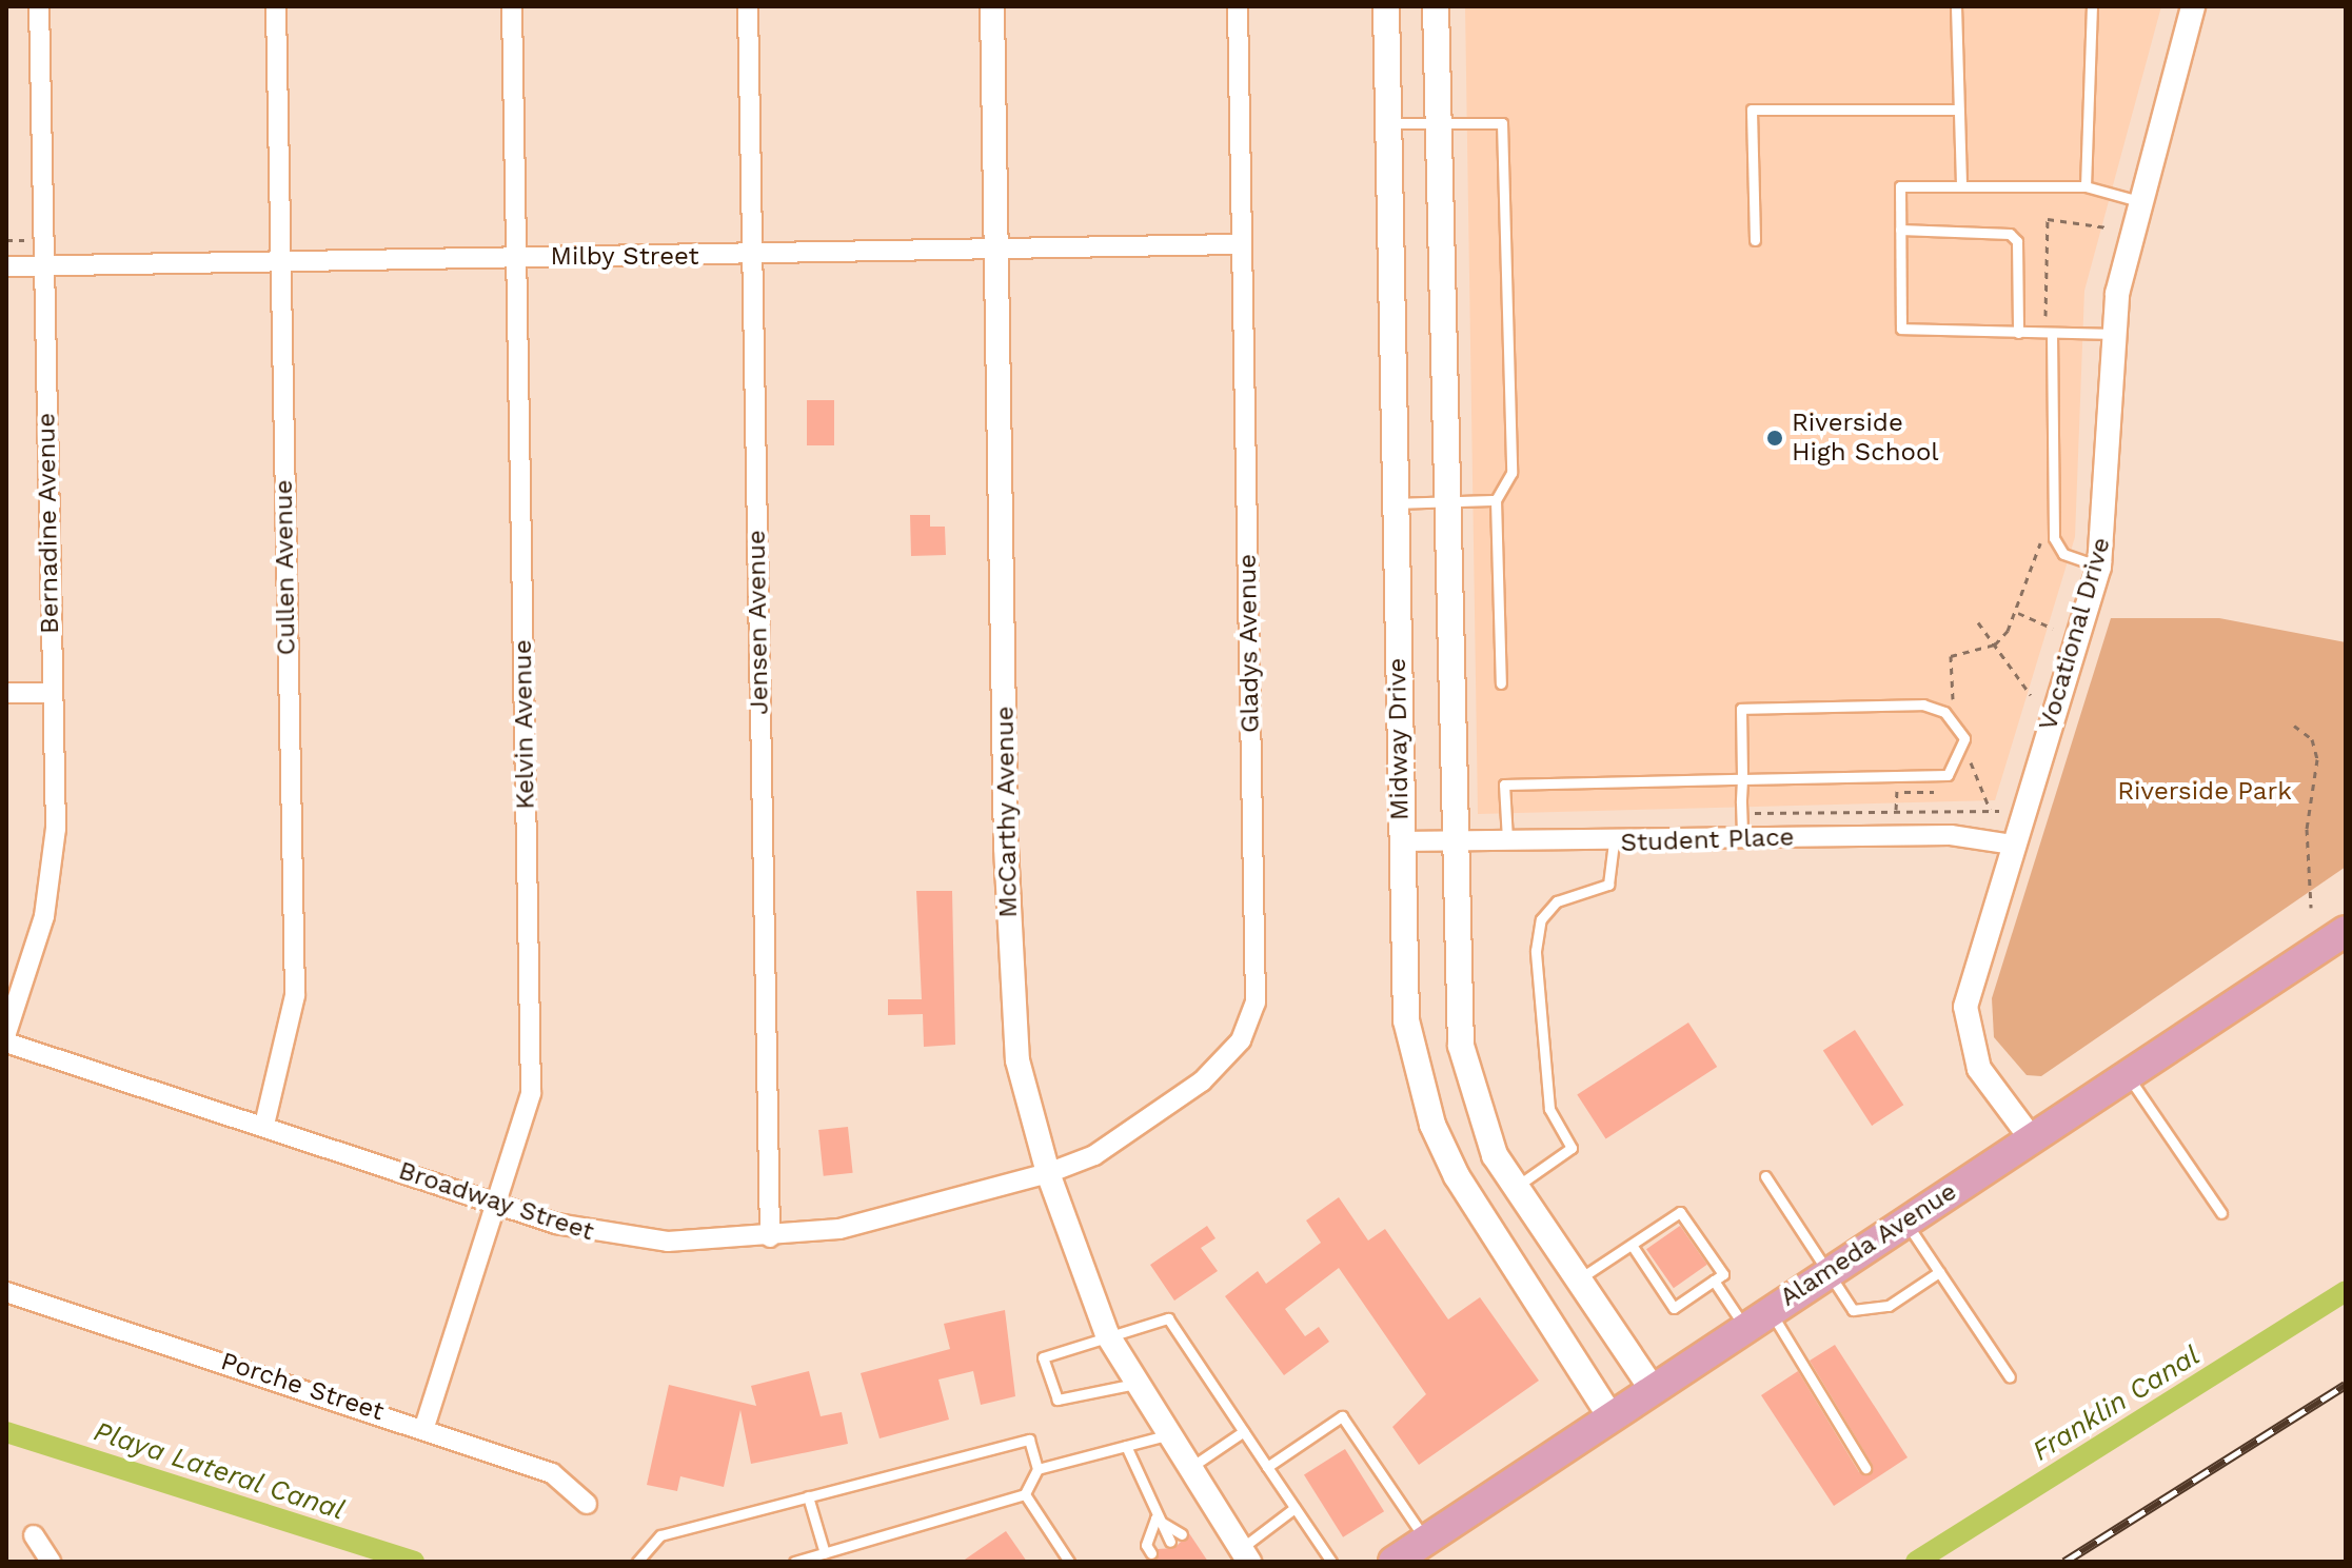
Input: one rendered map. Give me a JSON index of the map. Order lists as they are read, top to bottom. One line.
{"streets":{"main road":["Midway Drive","Alameda Avenue"],"street":["Milby Street","Bernadine Avenue","Cullen Avenue","Jensen Avenue","Vocational Drive","Gladys Avenue","Kelvin Avenue","McCarthy Avenue","Student Place","Broadway Street","Porche Street"]},"crossings":[["Milby Street","Bernadine Avenue"],["Milby Street","Cullen Avenue"],["Milby Street","Jensen Avenue"],["Milby Street","Gladys Avenue"],["Milby Street","Kelvin Avenue"],["Milby Street","McCarthy Avenue"],["Cullen Avenue","Broadway Street"],["Jensen Avenue","Broadway Street"],["Vocational Drive","Student Place"],["Vocational Drive","Alameda Avenue"],["Gladys Avenue","McCarthy Avenue"],["Gladys Avenue","Broadway Street"],["Kelvin Avenue","Broadway Street"],["Kelvin Avenue","Porche Street"],["Midway Drive","Student Place"],["Midway Drive","Alameda Avenue"],["McCarthy Avenue","Broadway Street"]],"water":["Franklin Canal","Playa Lateral Canal"],"parks":["Riverside Park"],"places":["Riverside High School"]}
